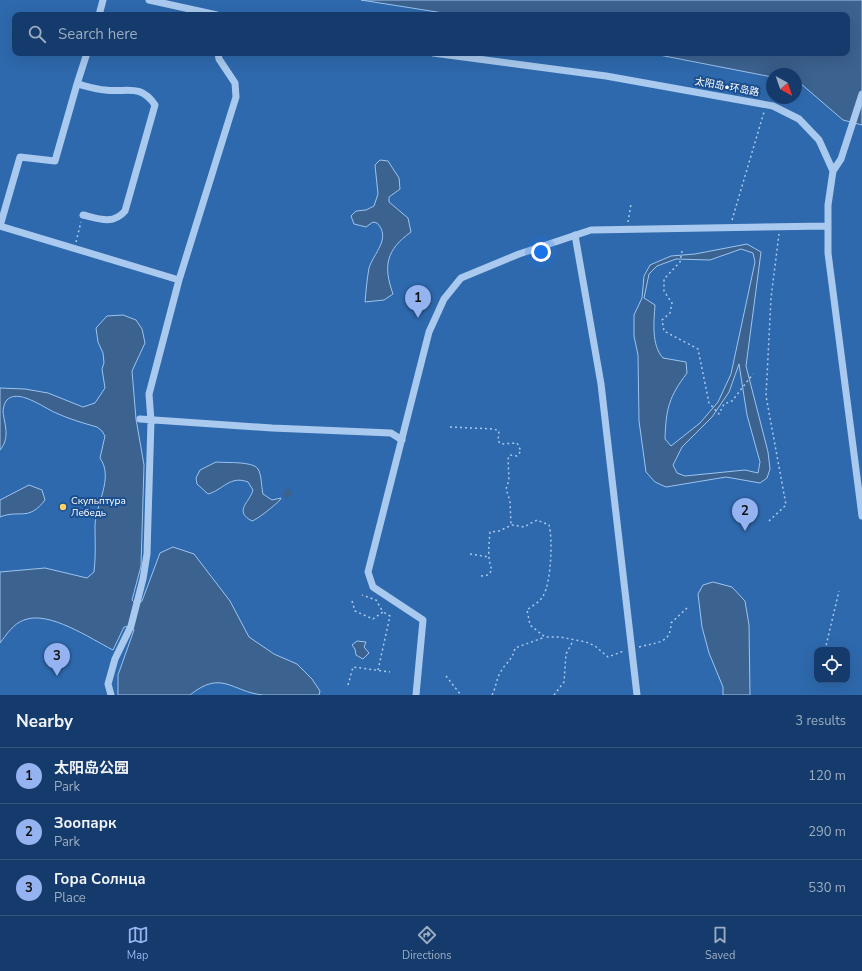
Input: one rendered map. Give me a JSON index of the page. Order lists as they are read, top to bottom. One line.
{"streets":{"street":["太阳岛•环岛路"]},"places":["Скульптура Лебедь"],"north":"bottom right","page":{"search":"Search here","pins":["1","2","3"],"heading":["Nearby","3 results"],"list":[{"mark":"1","name":"太阳岛公园","note":"Park","value":"120 m"},{"mark":"2","name":"Зоопарк","note":"Park","value":"290 m"},{"mark":"3","name":"Гора Солнца","note":"Place","value":"530 m"}],"nav":["Map","Directions","Saved"]}}
